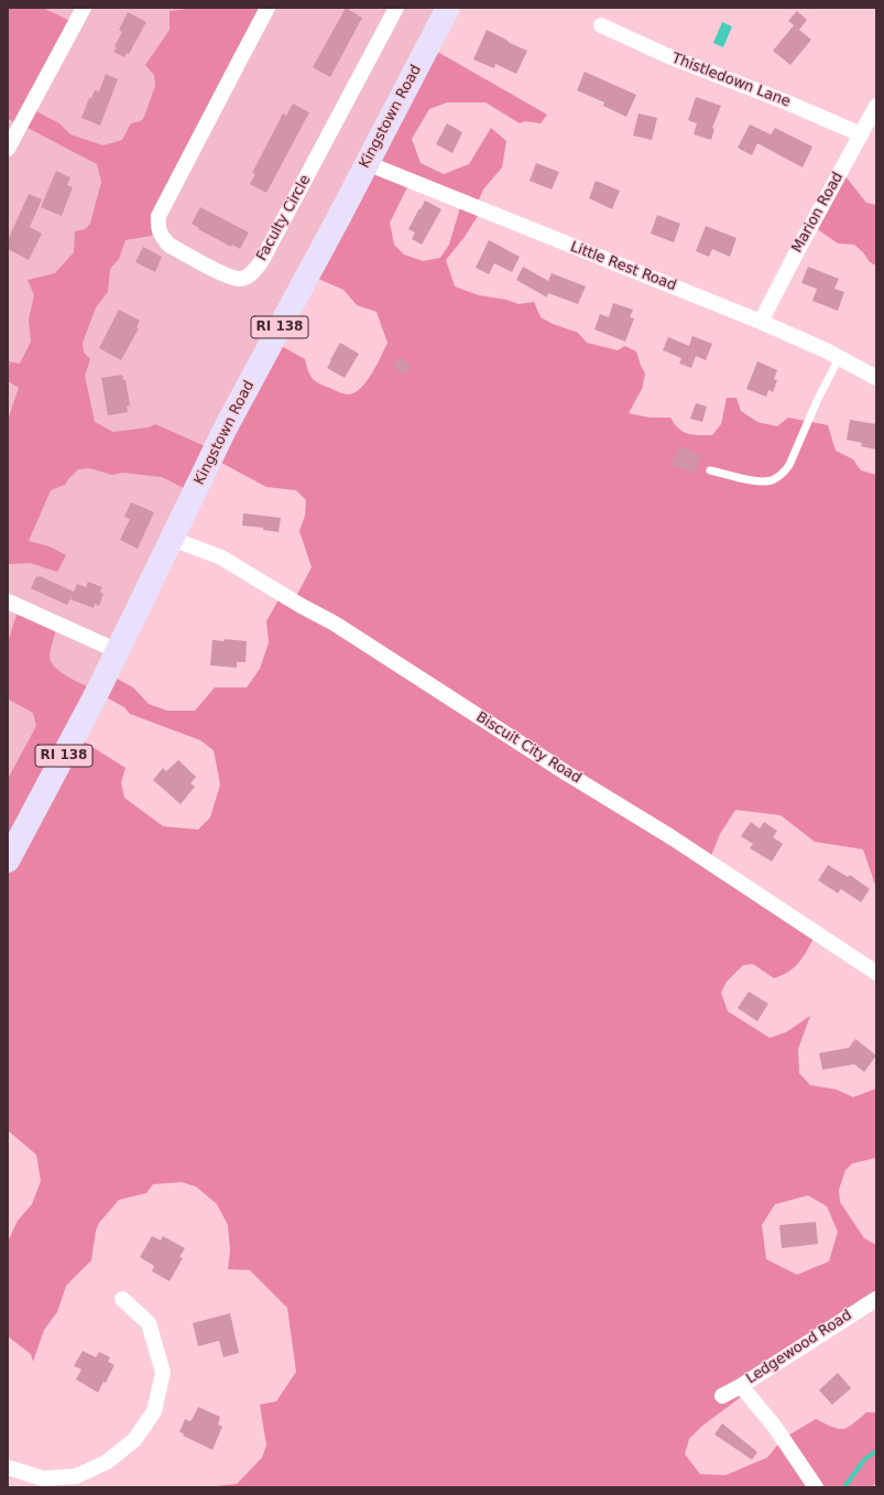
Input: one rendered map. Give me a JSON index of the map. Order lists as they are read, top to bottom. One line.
{"streets":{"main road":["Kingstown Road","RI 138"],"street":["Thistledown Lane","Marion Road","Faculty Circle","Little Rest Road","Biscuit City Road","Ledgewood Road"]},"crossings":[["Thistledown Lane","Marion Road"],["Kingstown Road","Little Rest Road"],["Kingstown Road","Biscuit City Road"],["Marion Road","Little Rest Road"]]}
